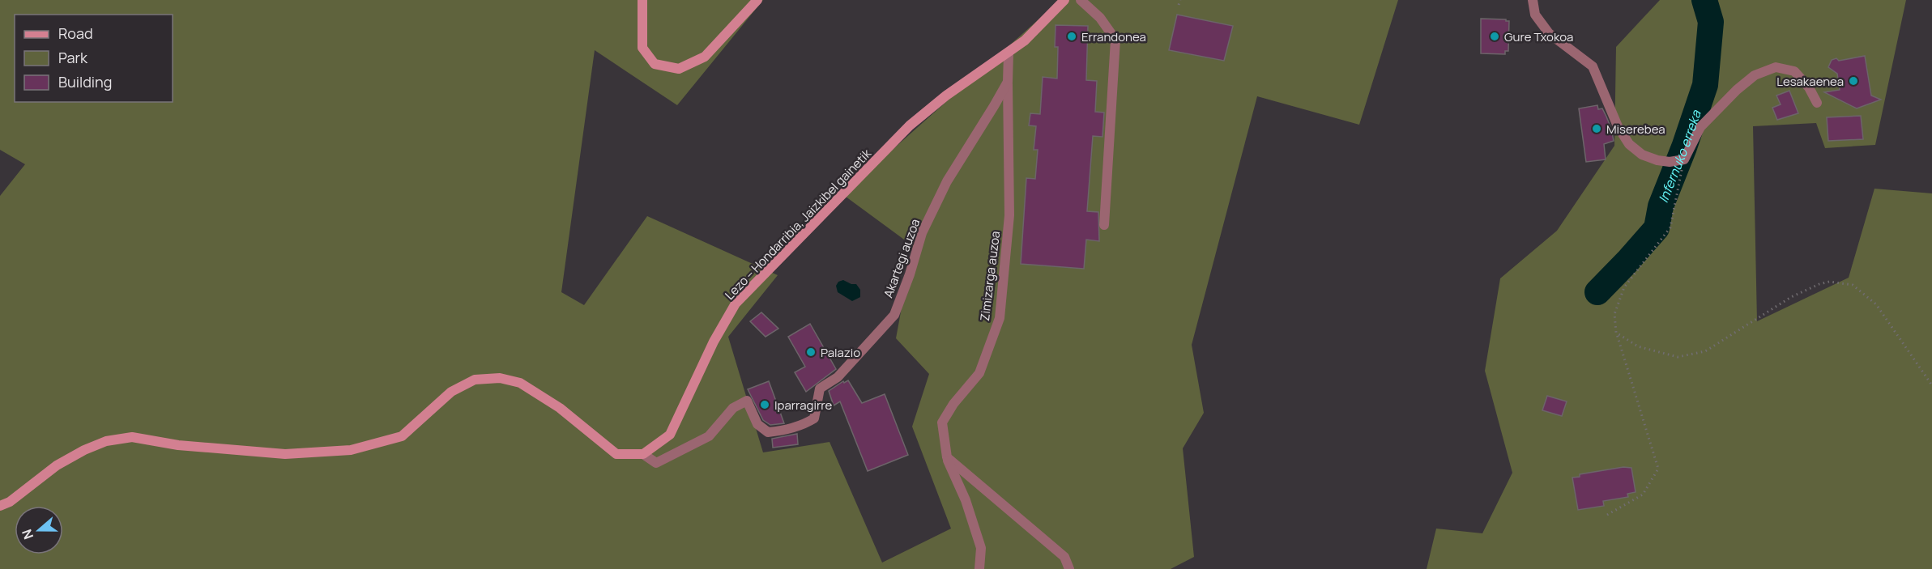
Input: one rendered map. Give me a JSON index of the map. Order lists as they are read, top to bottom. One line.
{"streets":{"street":["Lezo – Hondarribia, Jaizkibel gainetik","Akartegi auzoa","Zimizarga auzoa"]},"crossings":[["Lezo – Hondarribia, Jaizkibel gainetik","Akartegi auzoa"],["Akartegi auzoa","Zimizarga auzoa"]],"water":["Infernuko erreka"],"places":["Errandonea","Gure Txokoa","Lesakaenea","Miserebea","Palazio","Iparragirre"],"legend":["Road","Park","Building"],"north":"left"}
